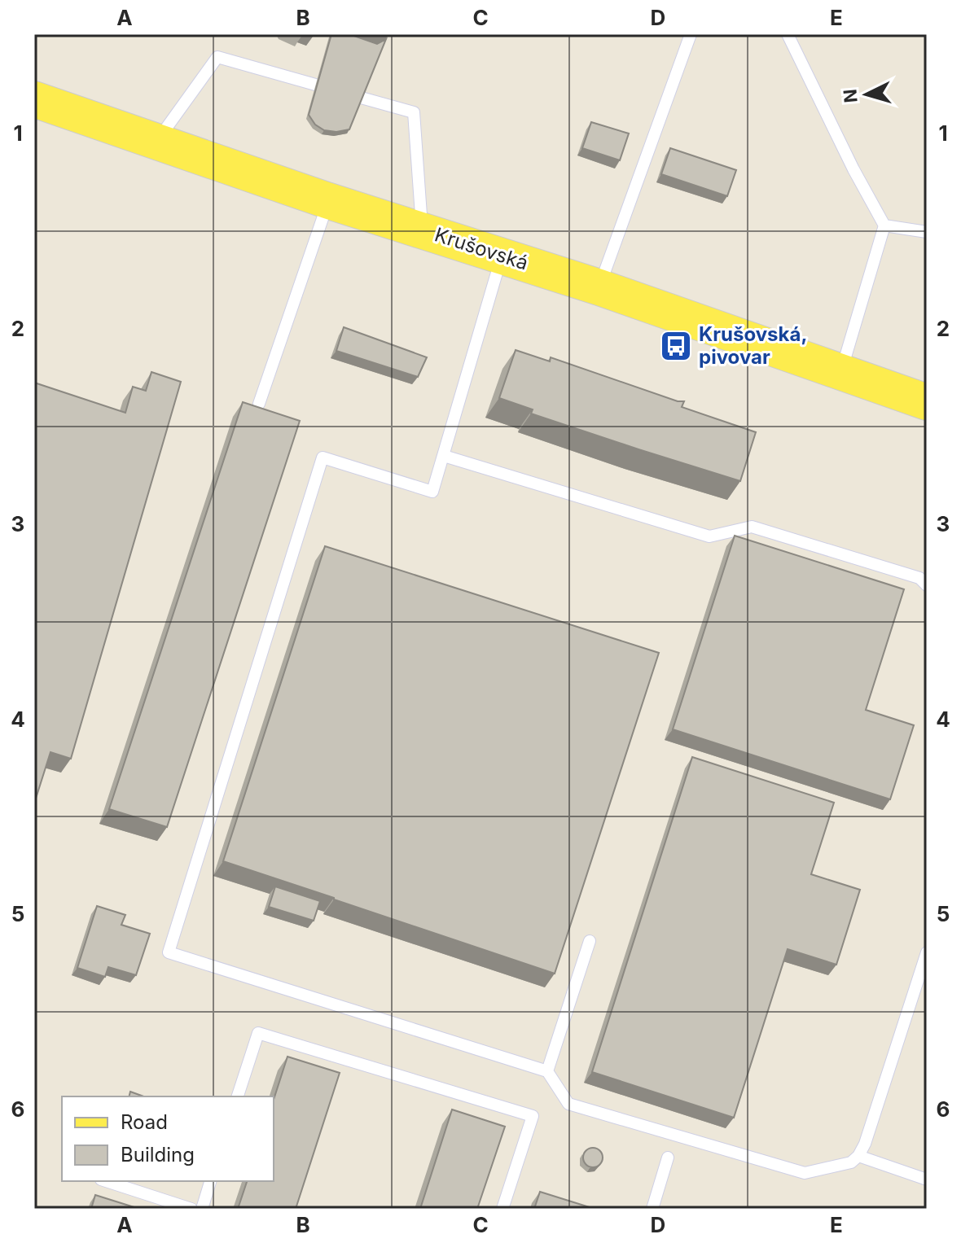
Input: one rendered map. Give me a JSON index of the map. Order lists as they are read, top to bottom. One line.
{"streets":{"main road":["Krušovská"]},"places":{"bus stop":["Krušovská, pivovar"]},"legend":["Road","Building"],"north":"left","grid":{"columns":["A","B","C","D","E"],"rows":["1","2","3","4","5","6"]}}
